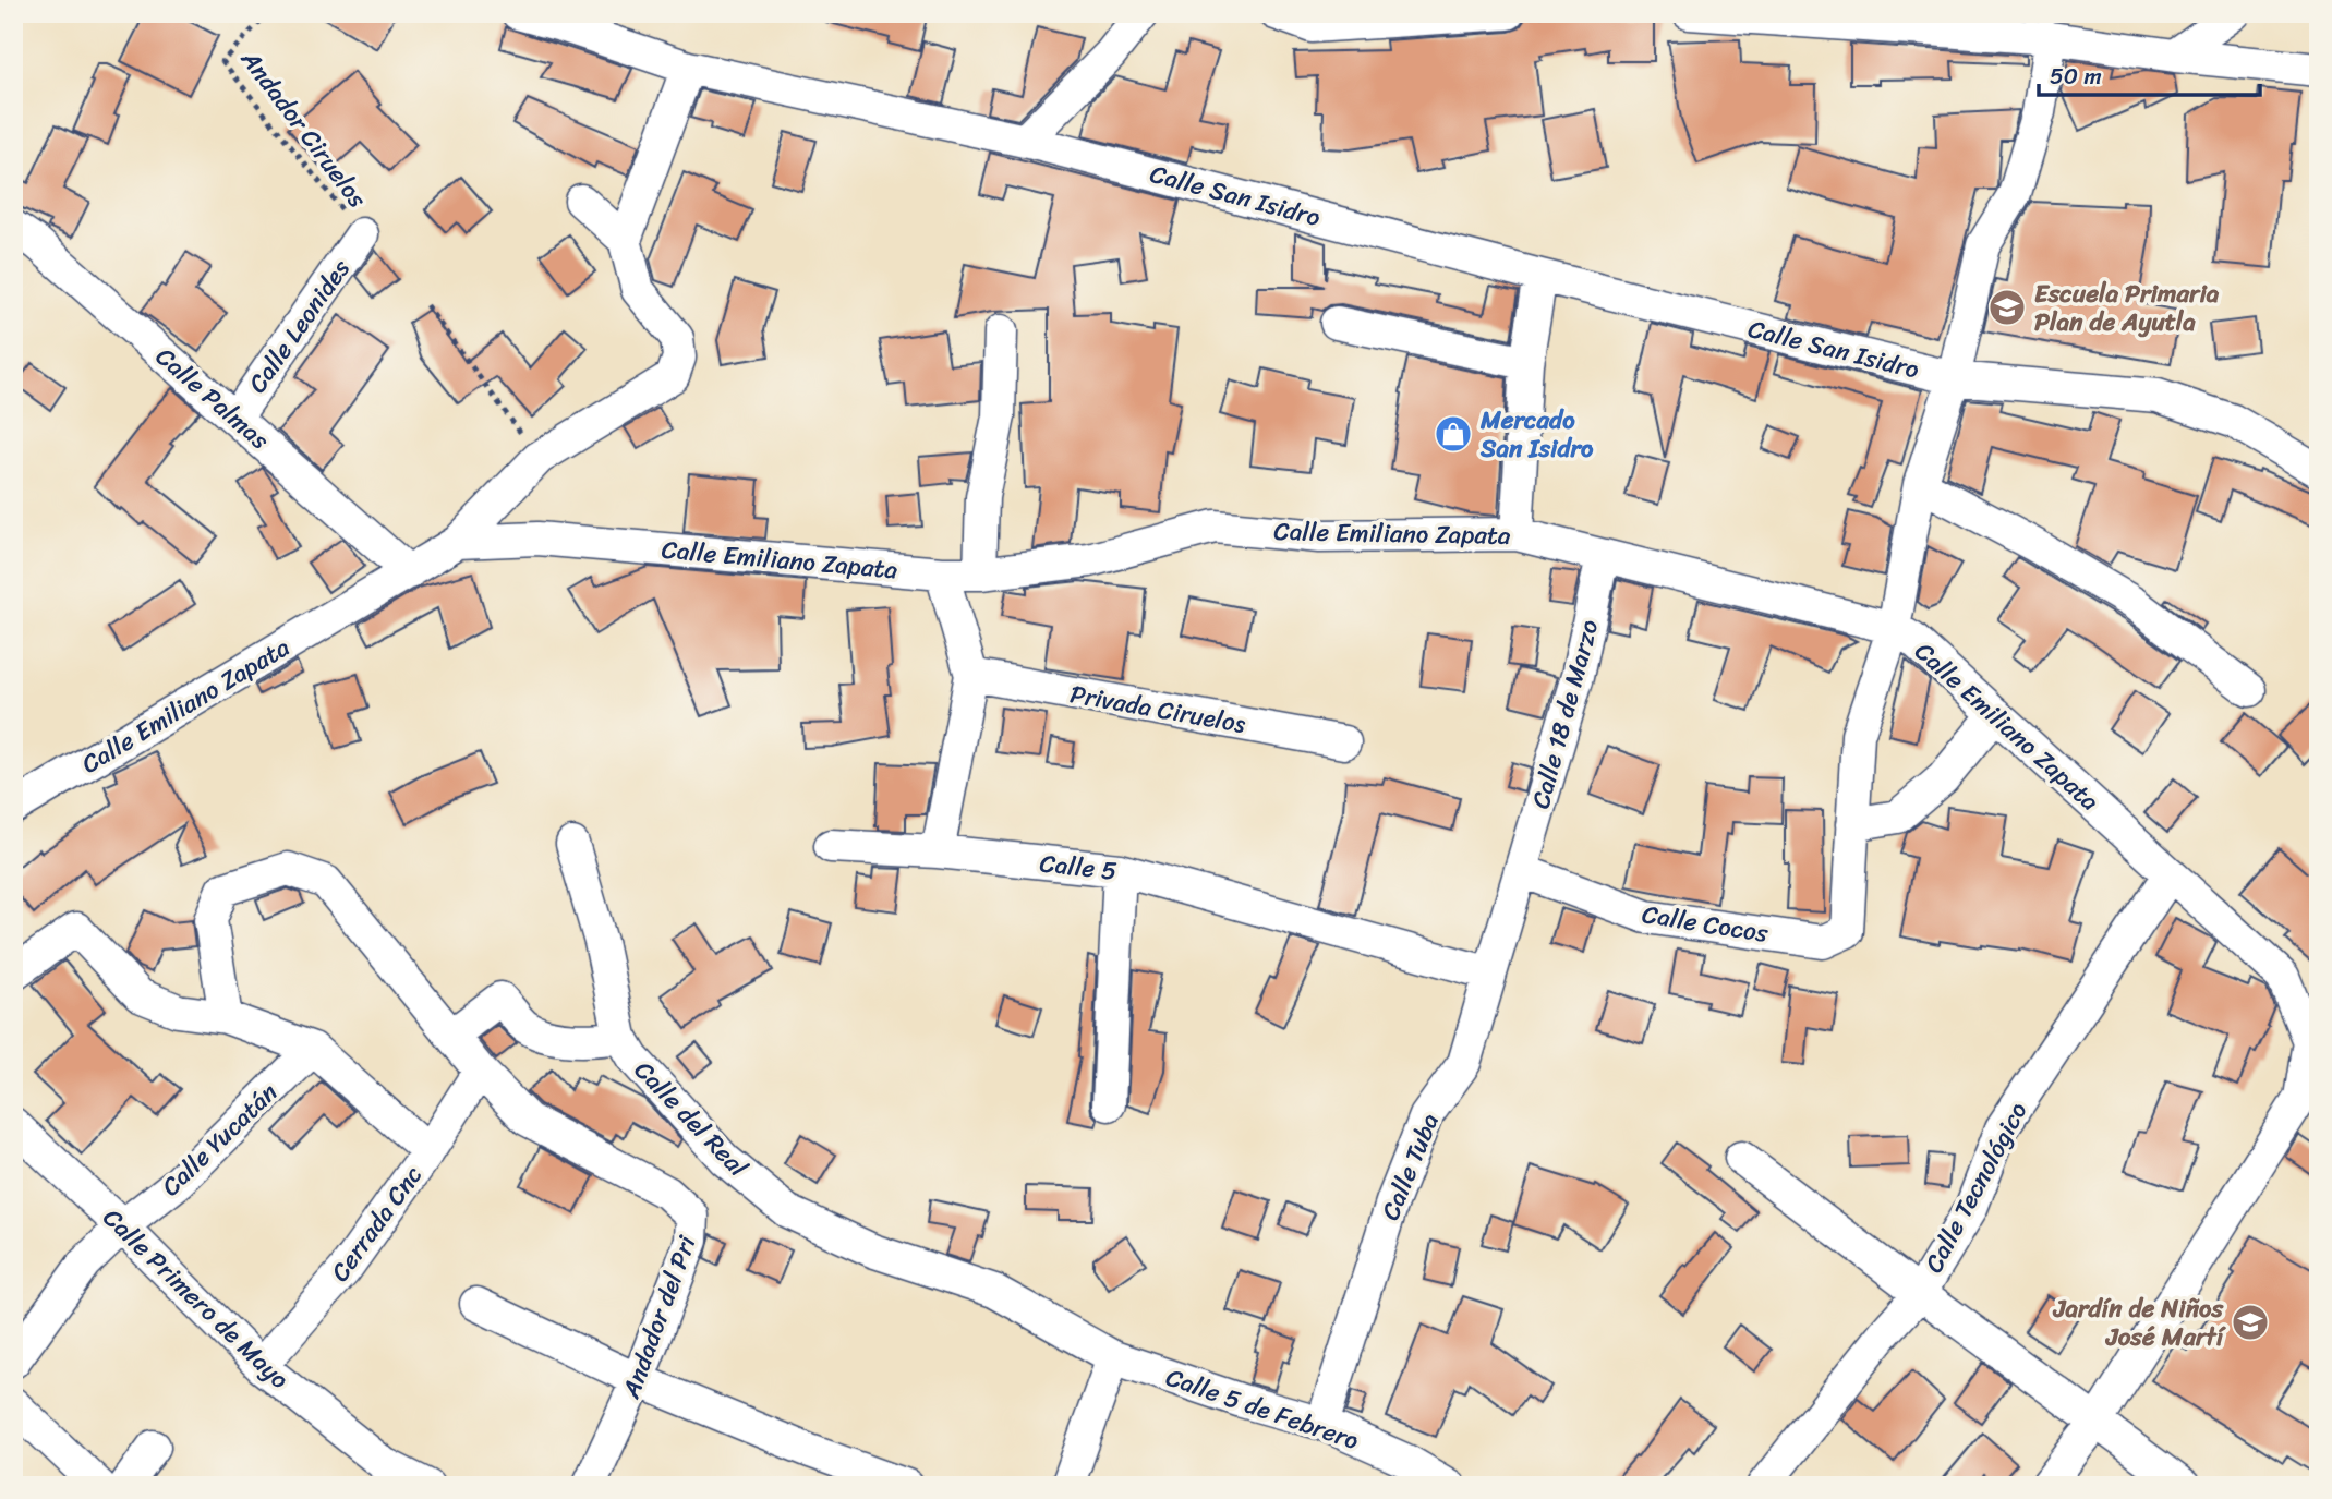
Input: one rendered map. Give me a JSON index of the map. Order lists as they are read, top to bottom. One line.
{"streets":{"street":["Calle San Isidro","Calle Leonides","Calle Palmas","Calle Emiliano Zapata","Privada Ciruelos","Calle 18 de Marzo","Calle 5","Calle Cocos","Calle del Real","Calle Yucatán","Calle Tuba","Calle Tecnológico","Cerrada Cnc","Calle Primero de Mayo","Andador del Pri","Calle 5 de Febrero"],"path":["Andador Ciruelos"]},"crossings":[["Andador Ciruelos","Calle Leonides"],["Calle San Isidro","Calle Emiliano Zapata"],["Calle San Isidro","Calle Cocos"],["Calle Leonides","Calle Palmas"],["Calle Palmas","Calle Emiliano Zapata"],["Calle Emiliano Zapata","Calle 18 de Marzo"],["Calle Emiliano Zapata","Calle Tecnológico"],["Calle 18 de Marzo","Calle Cocos"],["Calle 18 de Marzo","Calle Tuba"],["Calle 5","Calle Tuba"],["Calle Cocos","Calle Tuba"],["Calle del Real","Calle 5 de Febrero"],["Calle Yucatán","Calle Primero de Mayo"],["Calle Tuba","Calle 5 de Febrero"],["Cerrada Cnc","Calle Primero de Mayo"],["Cerrada Cnc","Andador del Pri"]],"places":{"school or university":["Escuela Primaria Plan de Ayutla","Jardín de Niños José Martí"],"shop":["Mercado San Isidro"]},"scale_bar":"50 m"}
